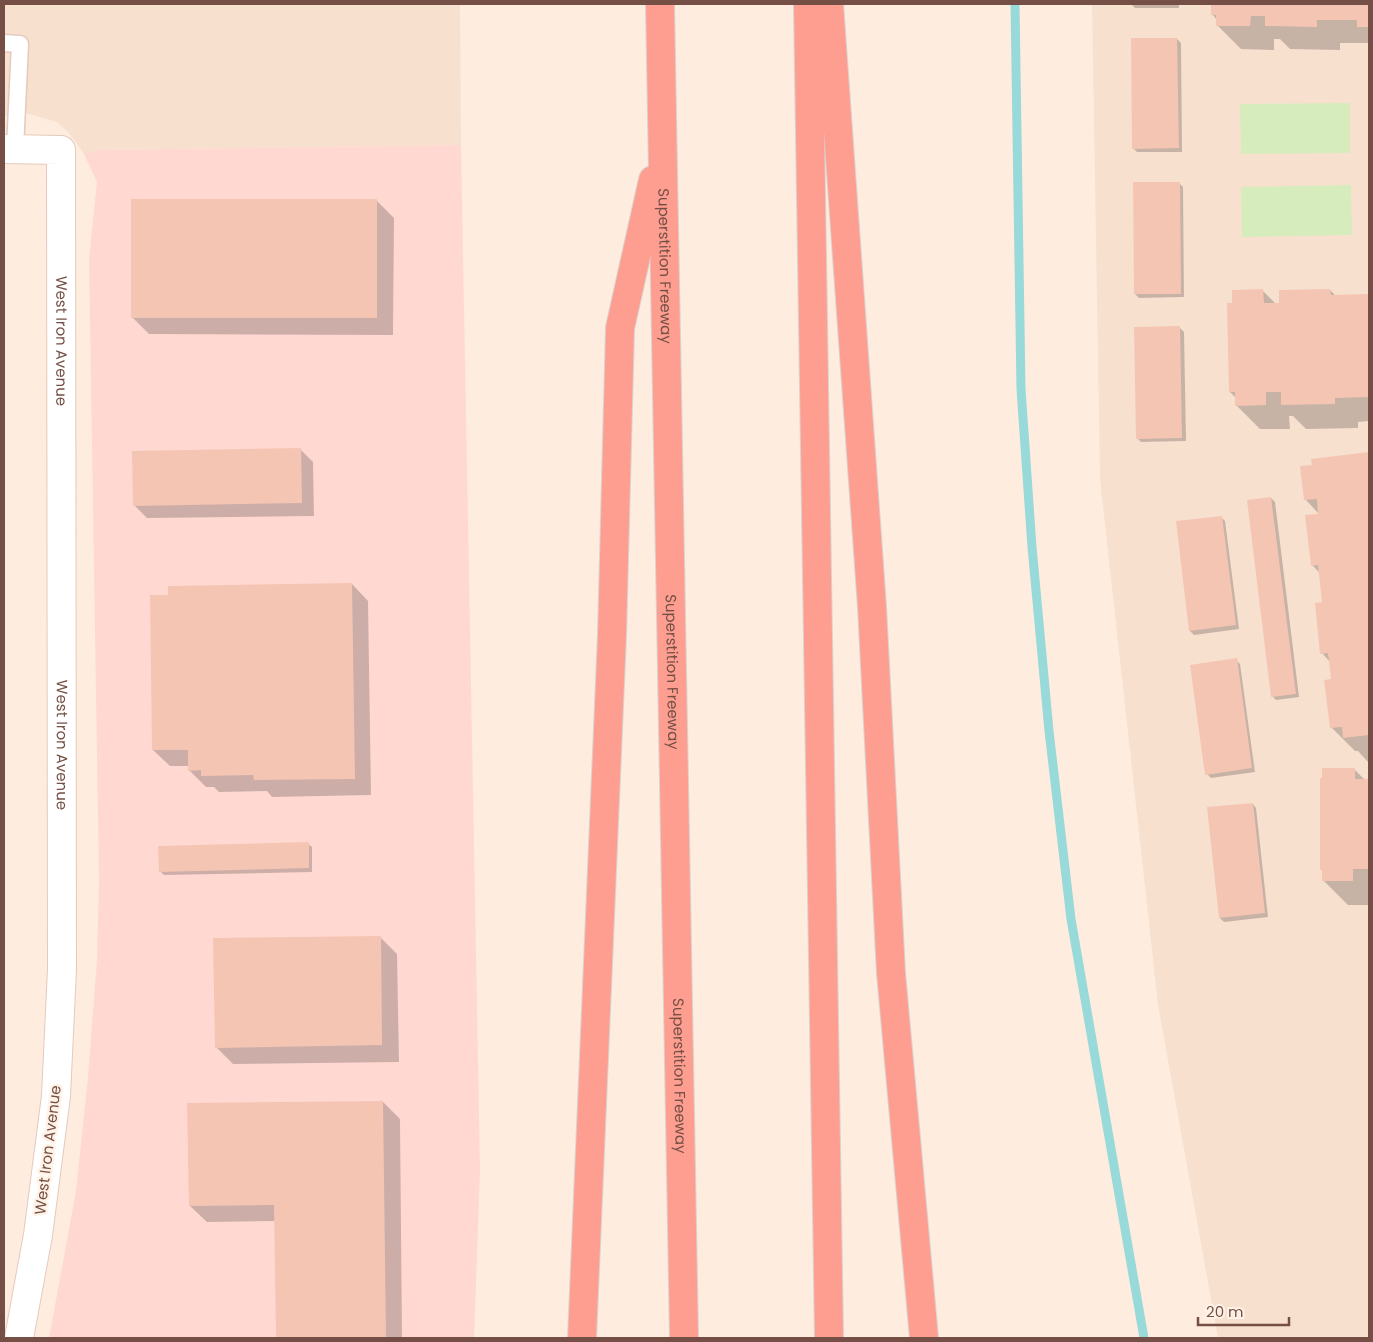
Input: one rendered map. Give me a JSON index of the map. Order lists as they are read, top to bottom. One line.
{"streets":{"highway":["Superstition Freeway"],"street":["West Iron Avenue"]},"scale_bar":"20 m"}
